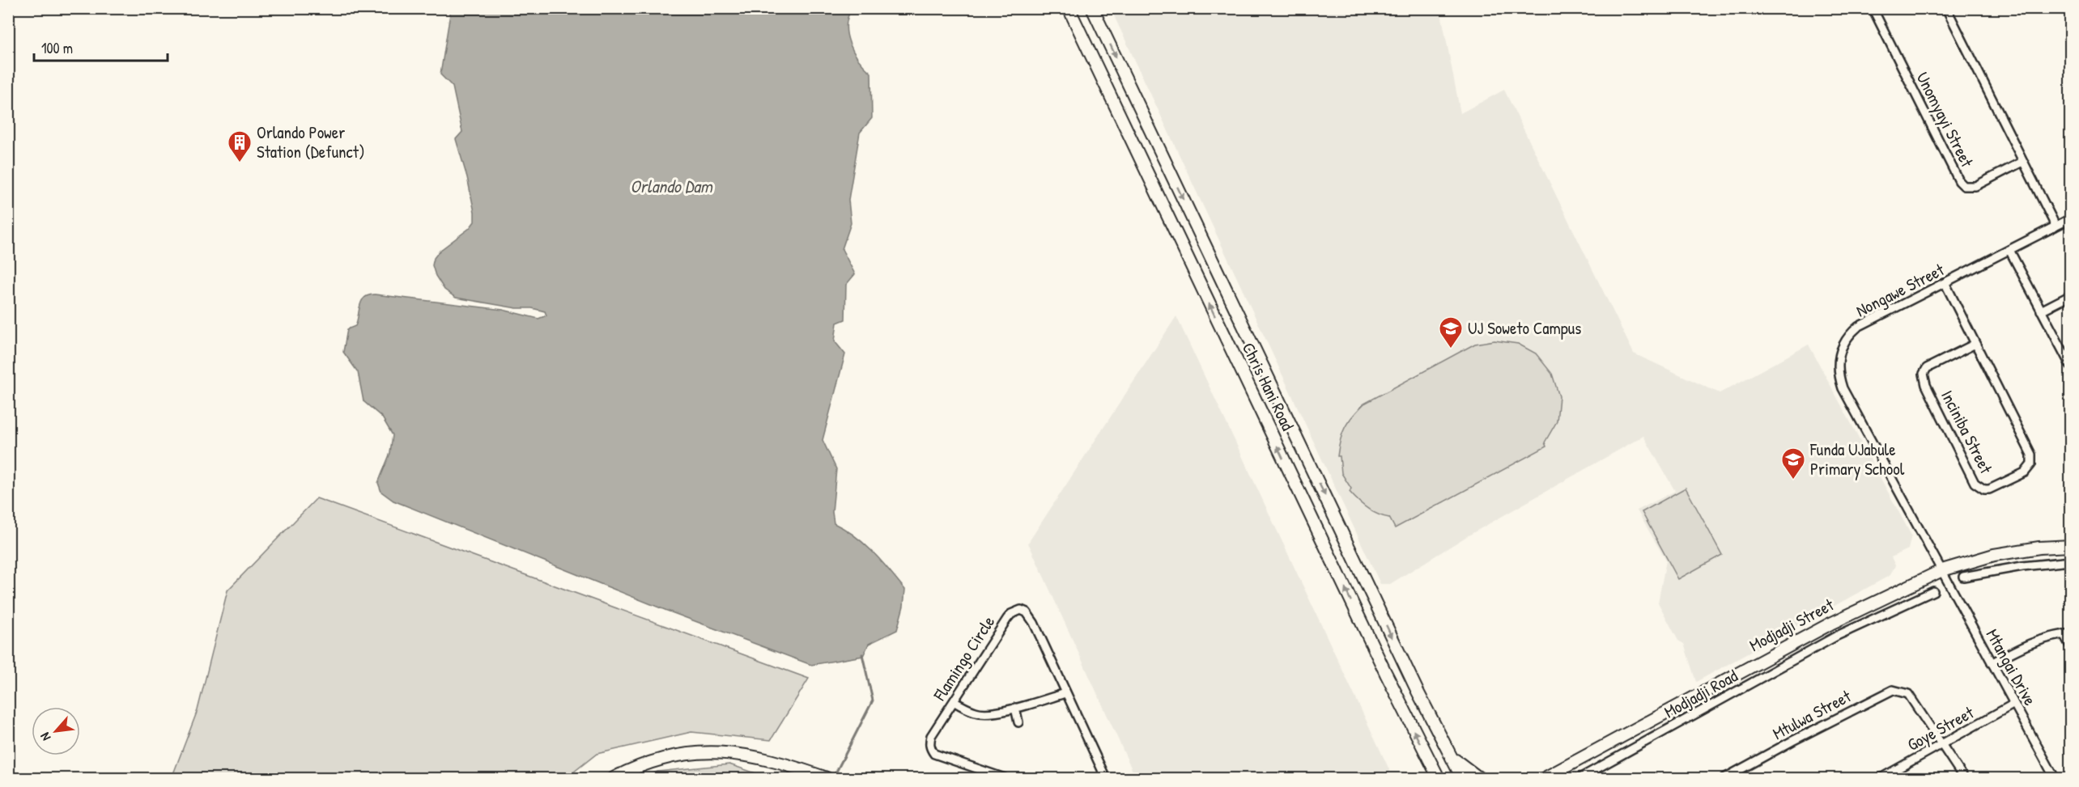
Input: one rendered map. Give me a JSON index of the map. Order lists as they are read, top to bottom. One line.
{"streets":{"main road":["Chris Hani Road","Modjadji Street"],"street":["Unomyayi Street","Nongawe Street","Inciniba Street","Flamingo Circle","Mtangai Drive","Modjadji Road","Mtulwa Street","Goye Street"]},"crossings":[["Nongawe Street","Inciniba Street"],["Nongawe Street","Modjadji Street"],["Nongawe Street","Mtangai Drive"],["Modjadji Street","Mtangai Drive"],["Mtangai Drive","Goye Street"],["Mtulwa Street","Goye Street"]],"water":["Orlando Dam"],"places":{"building":["Orlando Power Station (Defunct)"],"school or university":["UJ Soweto Campus","Funda UJabule Primary School"]},"scale_bar":"100 m","north":"bottom left"}
